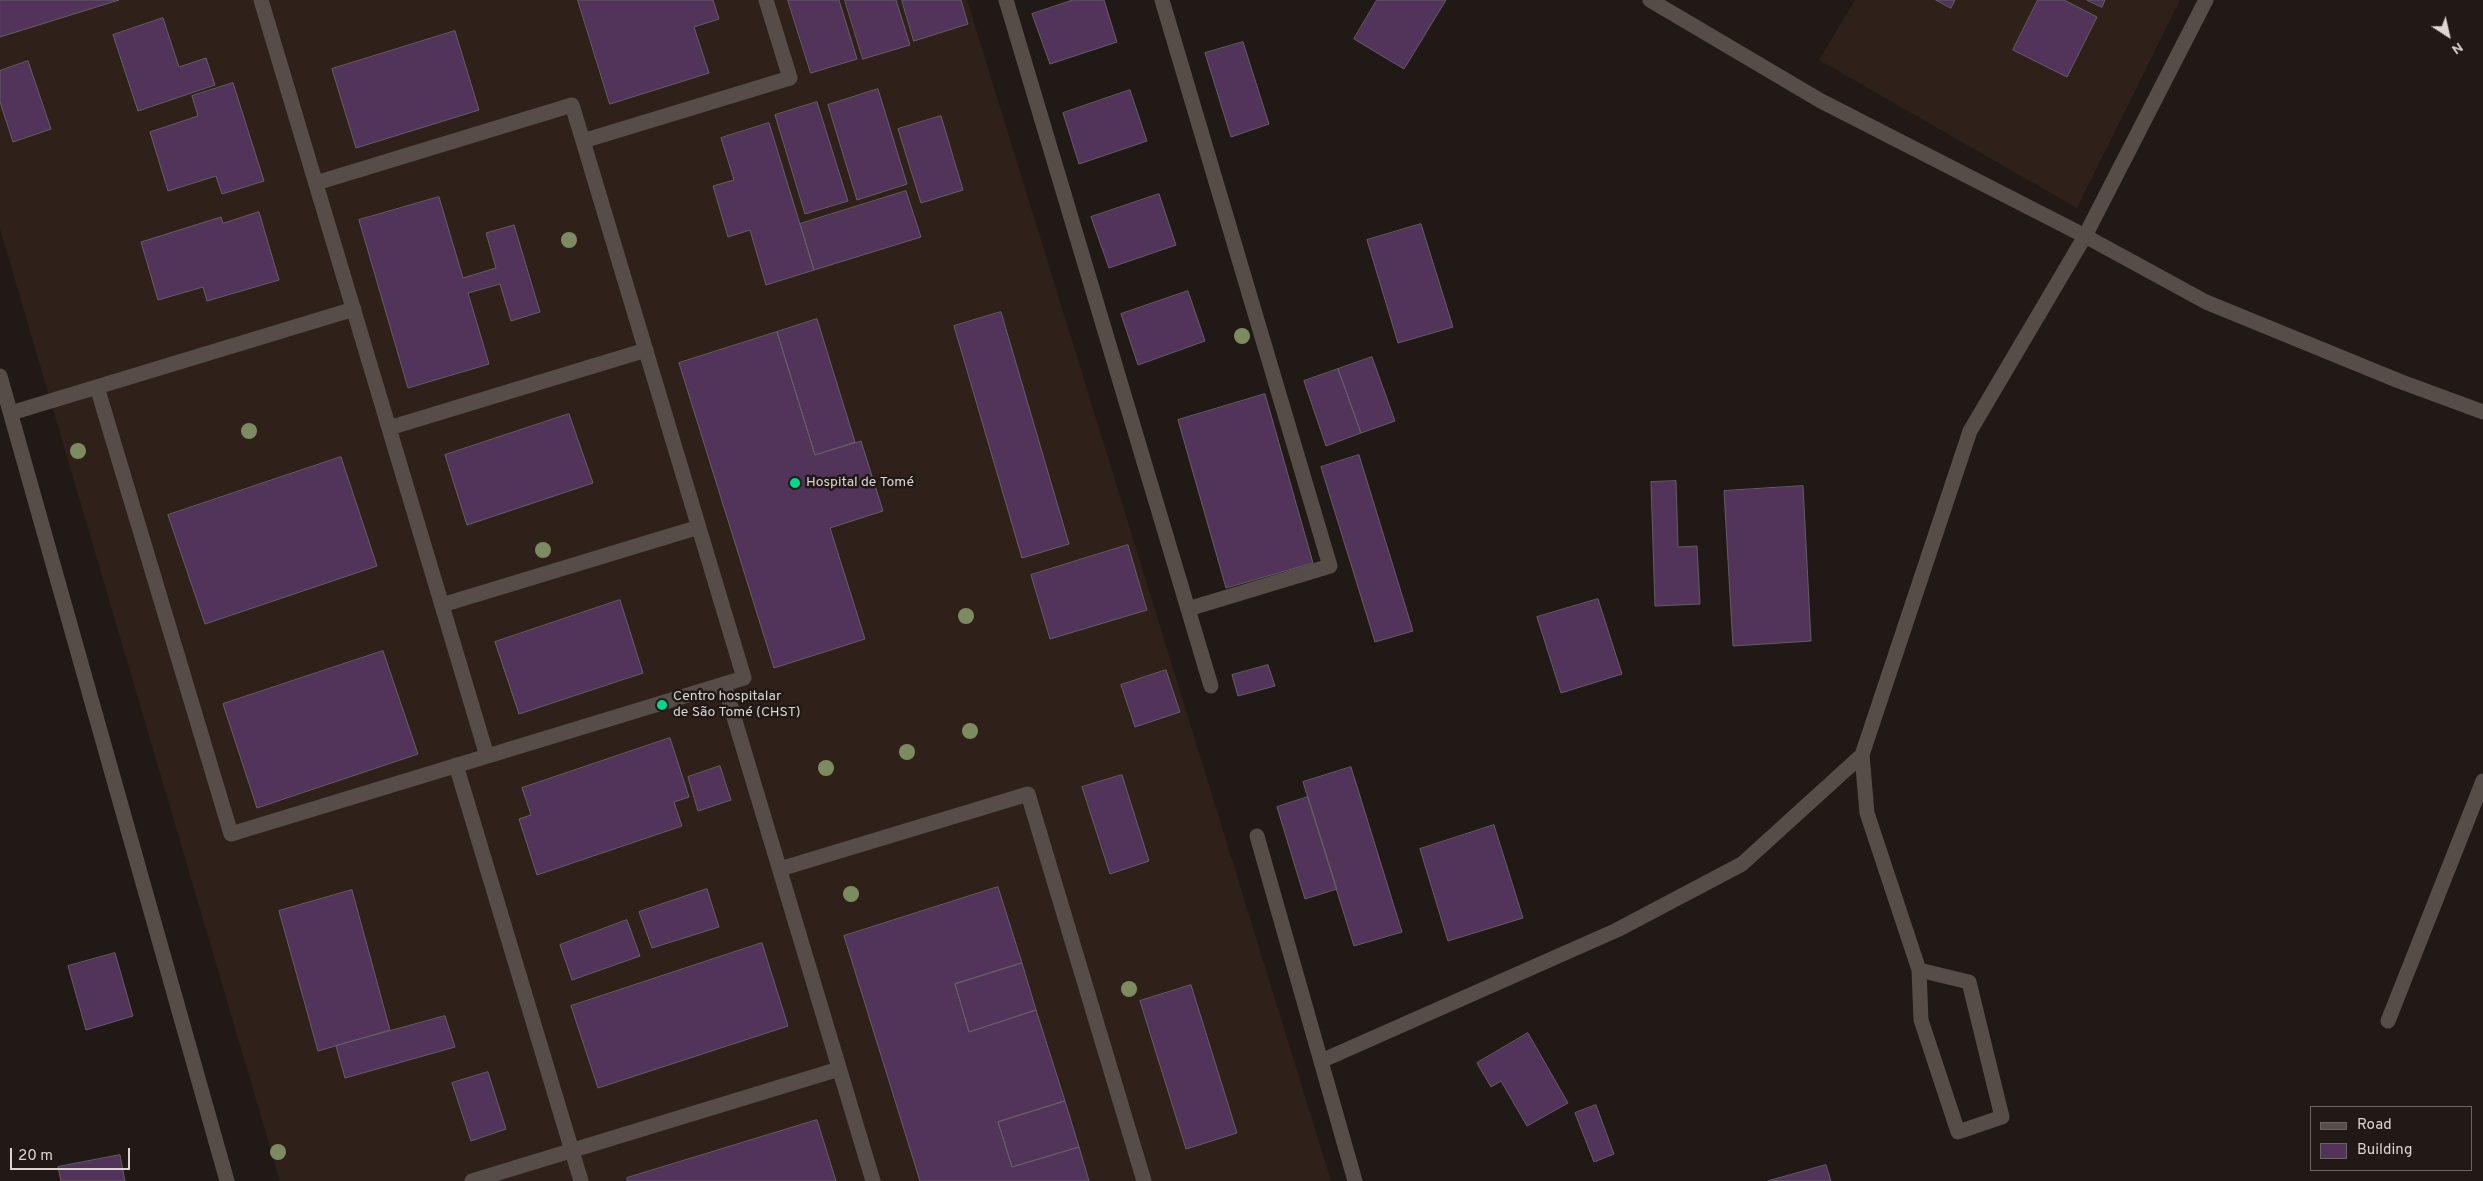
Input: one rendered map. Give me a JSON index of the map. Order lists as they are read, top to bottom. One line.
{"places":["Hospital de Tomé","Centro hospitalar de São Tomé (CHST)"],"legend":["Road","Building"],"scale_bar":"20 m","north":"bottom right"}
